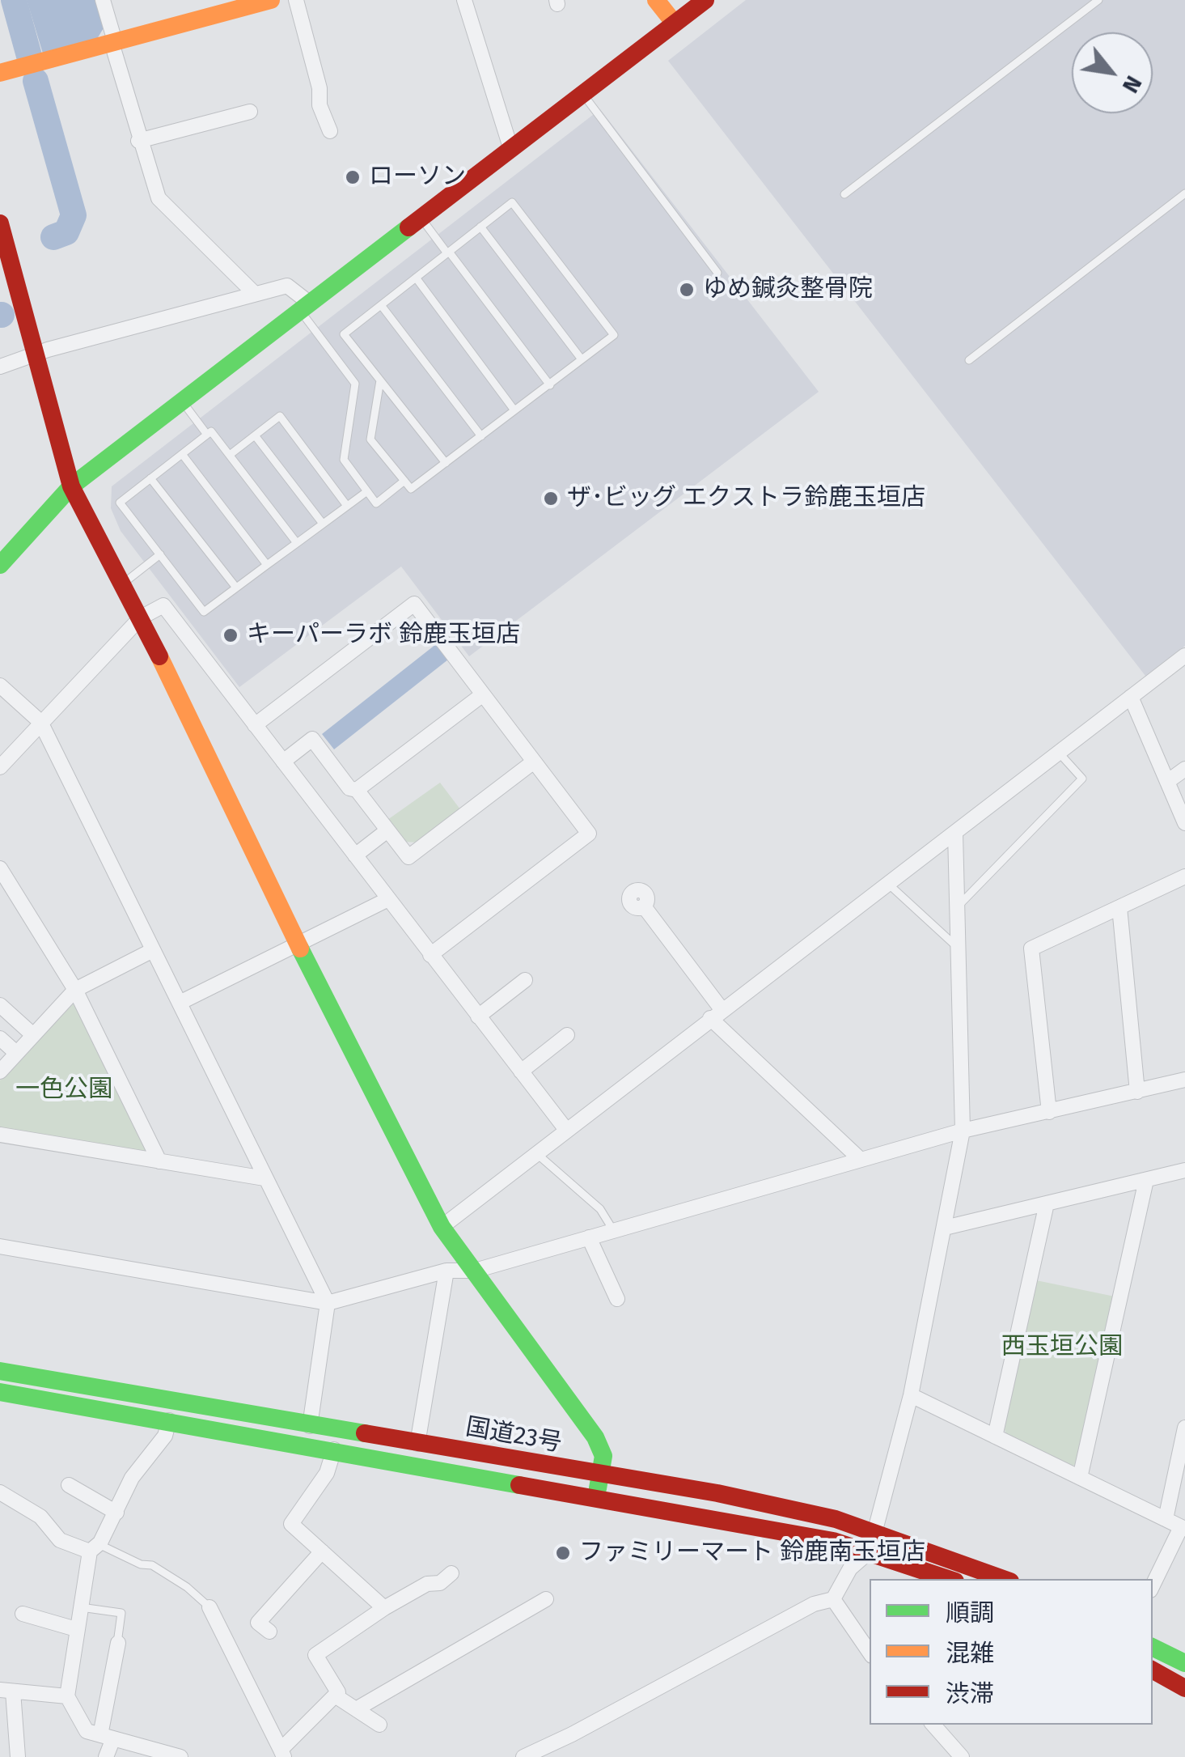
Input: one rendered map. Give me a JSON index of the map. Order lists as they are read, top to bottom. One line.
{"streets":{"main road":["国道23号"]},"parks":["一色公園","西玉垣公園"],"places":["ローソン","ゆめ鍼灸整骨院","ザ･ビッグ エクストラ鈴鹿玉垣店","キーパーラボ 鈴鹿玉垣店","ファミリーマート 鈴鹿南玉垣店"],"legend":["順調","混雑","渋滞"],"north":"bottom right"}
